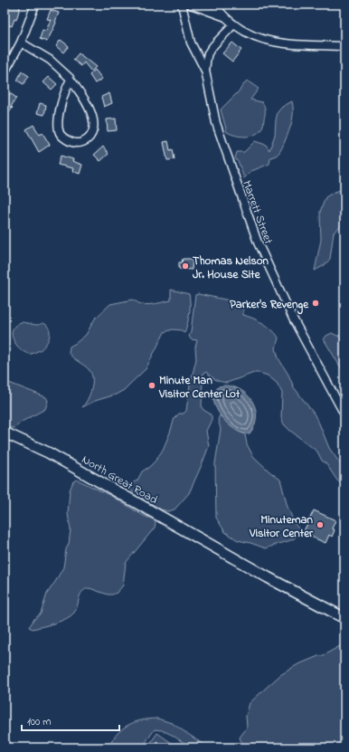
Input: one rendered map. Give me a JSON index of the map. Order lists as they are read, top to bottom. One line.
{"streets":{"main road":["North Great Road"],"street":["Marrett Street"]},"places":["Thomas Nelson Jr. House Site","Parker's Revenge","Minute Man Visitor Center Lot","Minuteman Visitor Center"],"scale_bar":"100 m"}
